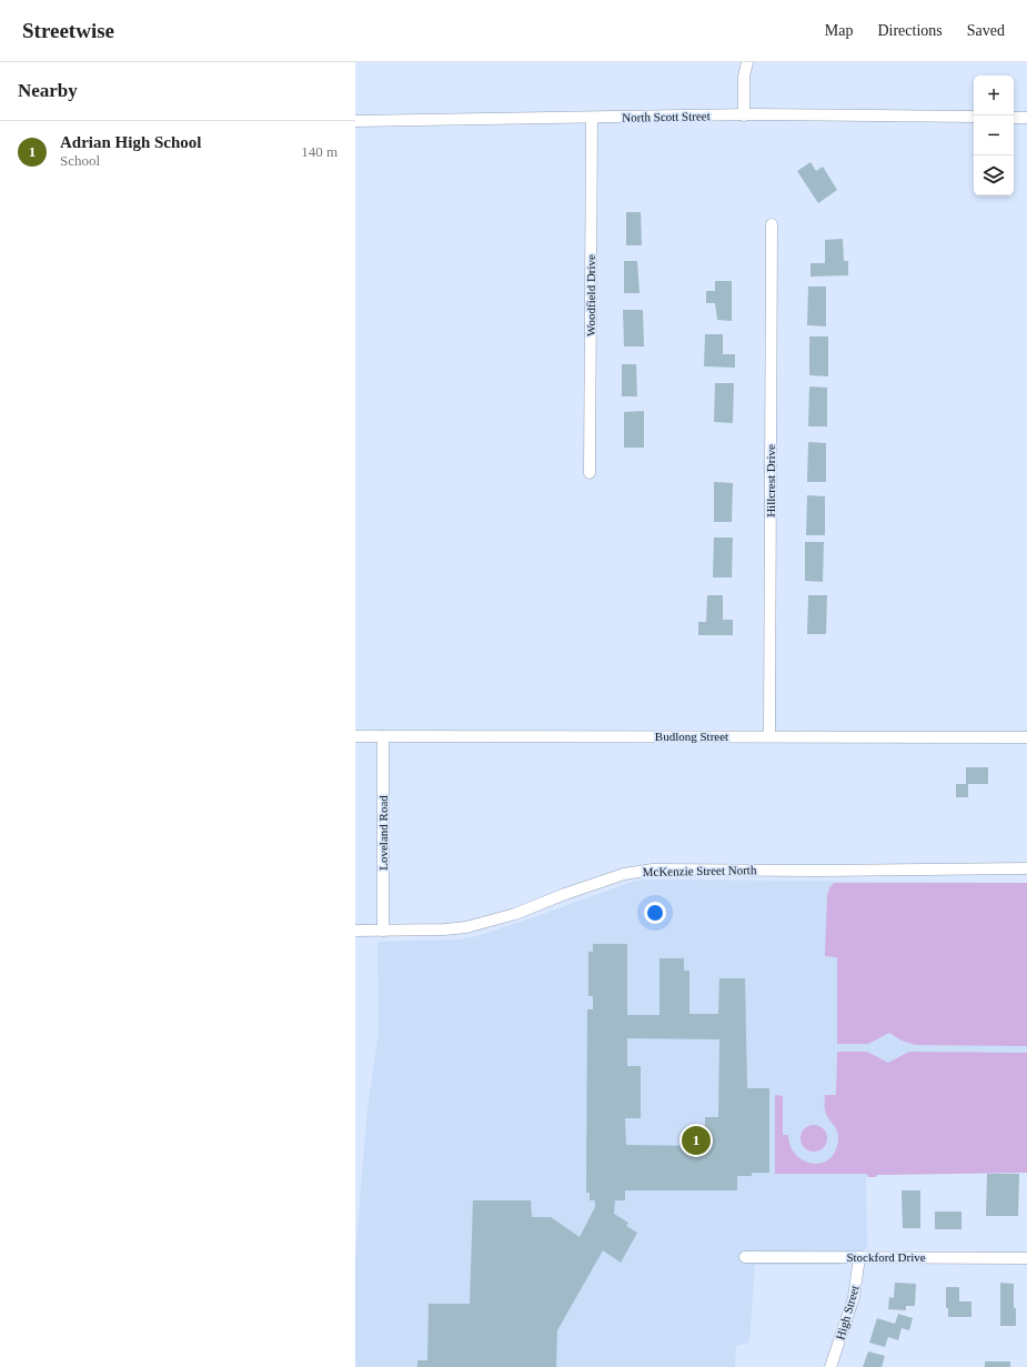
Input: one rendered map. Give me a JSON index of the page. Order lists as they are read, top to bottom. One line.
{"streets":{"street":["North Scott Street","Woodfield Drive","Hillcrest Drive","Budlong Street","Loveland Road","McKenzie Street North","Stockford Drive","High Street"]},"crossings":[["North Scott Street","Woodfield Drive"],["Hillcrest Drive","Budlong Street"],["Budlong Street","Loveland Road"],["Loveland Road","McKenzie Street North"],["Stockford Drive","High Street"]],"page":{"header":"Streetwise","nav":["Map","Directions","Saved"],"heading":"Nearby","map_buttons":["+","−"],"list":[{"mark":"1","name":"Adrian High School","note":"School","value":"140 m"}],"pins":"1"}}
